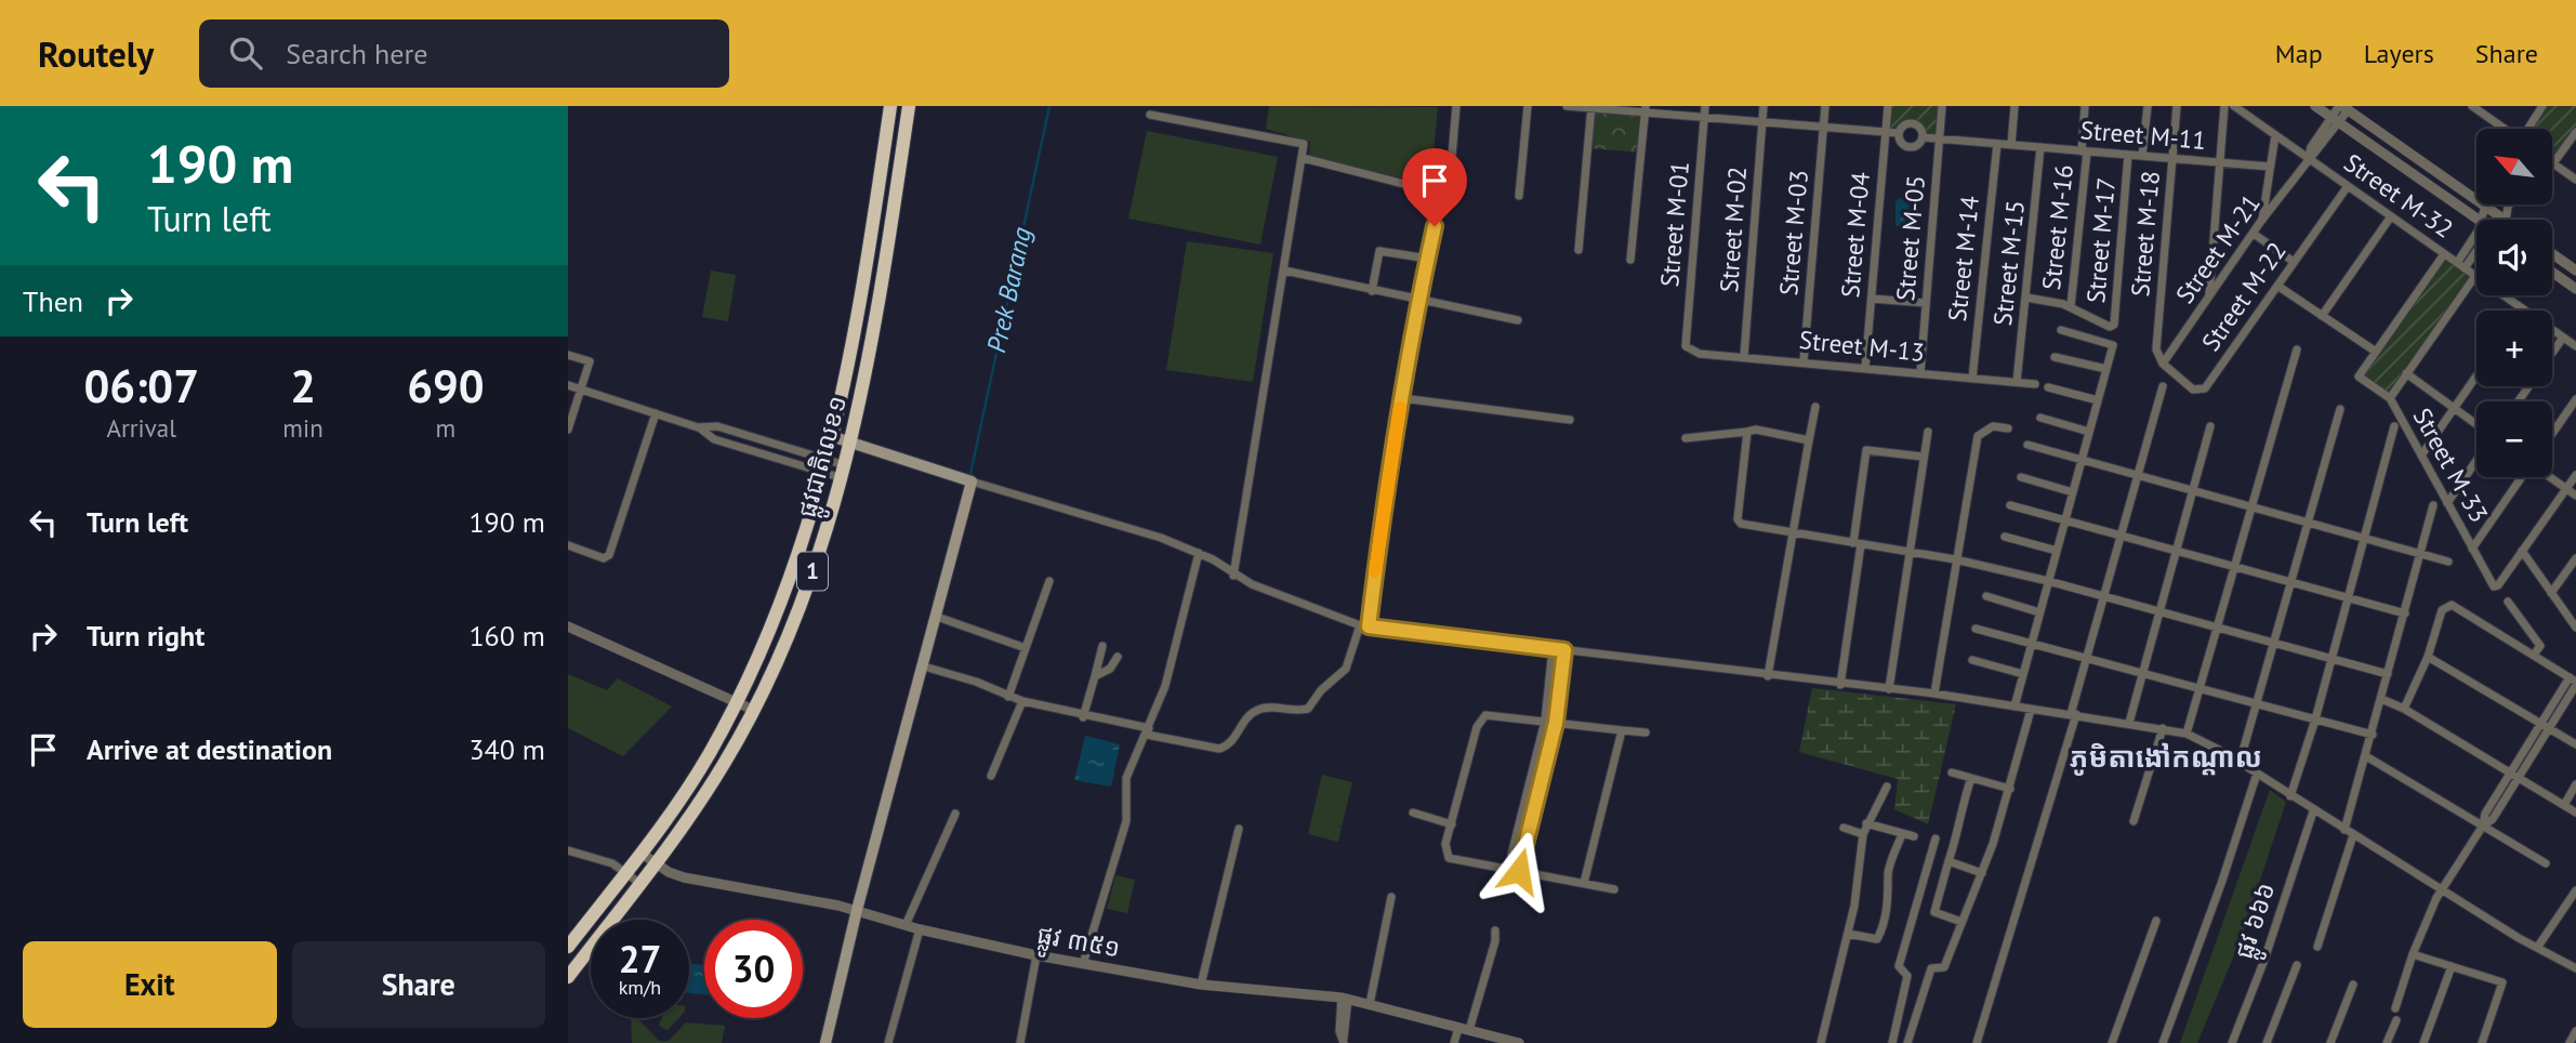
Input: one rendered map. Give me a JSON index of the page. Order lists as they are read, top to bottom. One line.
{"streets":{"highway":["ផ្លូវជាតិលេខ១","1"],"street":["Street M-11","Street M-32","Street M-01","Street M-16","Street M-02","Street M-03","Street M-18","Street M-04","Street M-05","Street M-17","Street M-21","Street M-14","Street M-15","Street M-22","Street M-13","Street M-33","ផ្លូវ ៦៦៦","ផ្លូវ ៣៥១"]},"crossings":[["Street M-11","Street M-16"],["Street M-11","Street M-18"],["Street M-11","Street M-05"],["Street M-11","Street M-17"],["Street M-11","Street M-14"],["Street M-11","Street M-15"],["Street M-32","Street M-21"],["Street M-32","Street M-22"],["Street M-01","Street M-13"],["Street M-16","Street M-17"],["Street M-02","Street M-13"],["Street M-03","Street M-13"],["Street M-18","Street M-21"],["Street M-18","Street M-22"],["Street M-04","Street M-13"],["Street M-05","Street M-13"],["Street M-17","Street M-15"],["Street M-21","Street M-22"],["Street M-14","Street M-13"],["Street M-15","Street M-13"],["ផ្លូវជាតិលេខ១","ផ្លូវ ៣៥១"]],"districts":["ភូមិតាងៅកណ្តាល"],"water":["Prek Barang"],"north":"top left","page":{"header":"Routely","search":"Search here","nav":["Map","Layers","Share"],"turn":["190 m","Turn left"],"map_buttons":["+","−"],"then":"Then","eta":["06:07","Arrival","2","min","690","m"],"list":[{"name":"Turn left","value":"190 m"},{"name":"Turn right","value":"160 m"},{"name":"Arrive at destination","value":"340 m"}],"speed":"27 km/h","limit":"30","buttons":["Exit","Share"]}}
